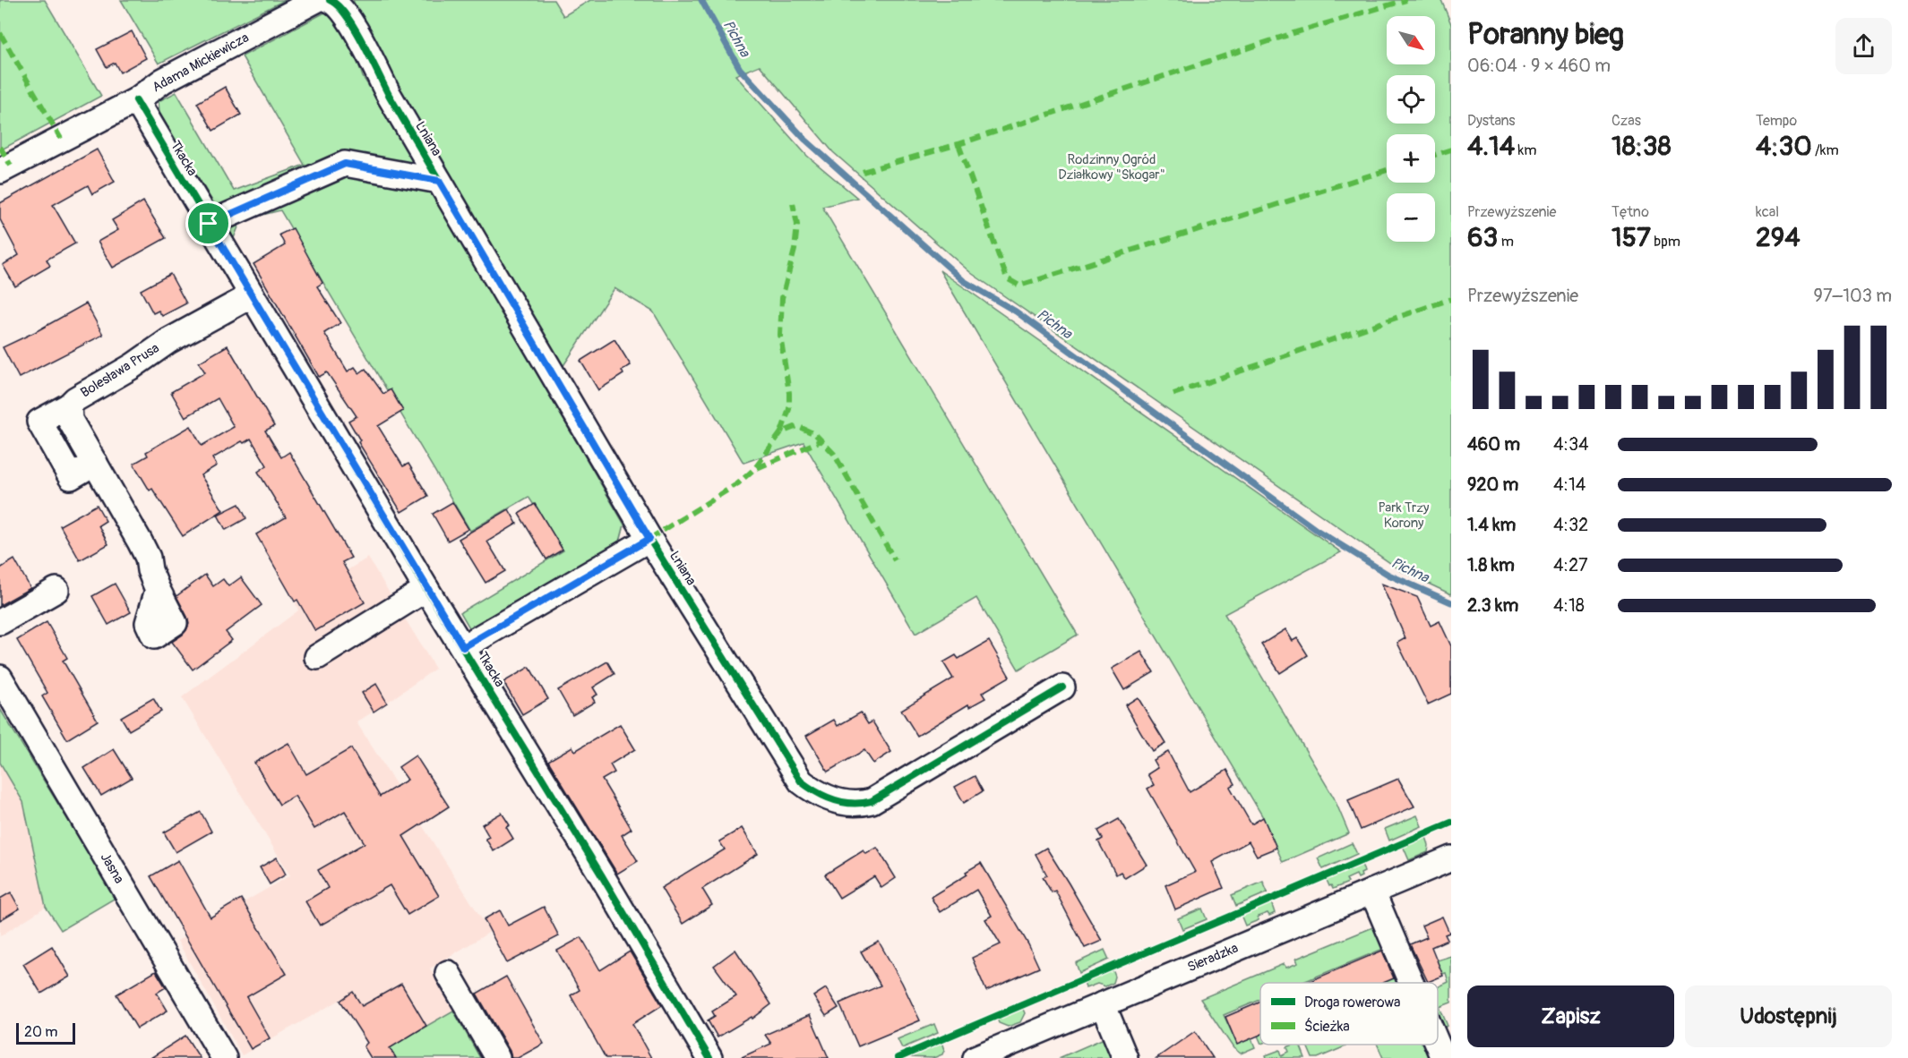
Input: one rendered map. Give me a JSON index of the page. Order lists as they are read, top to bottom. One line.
{"streets":{"street":["Adama Mickiewicza","Lniana","Tkacka","Bolesława Prusa","Jasna","Sieradzka"]},"crossings":[["Adama Mickiewicza","Tkacka"],["Tkacka","Bolesława Prusa"]],"water":["Pichna"],"parks":["Rodzinny Ogród Działkowy \"Skogar\"","Park Trzy Korony"],"legend":["Droga rowerowa","Ścieżka"],"scale_bar":"20 m","north":"bottom right","page":{"heading":["Poranny bieg","06:04 · 9 × 460 m"],"map_buttons":["+","−"],"stats":[["Dystans","4.14 km"],["Czas","18:38"],["Tempo","4:30 /km"],["Przewyższenie","63 m"],["Tętno","157 bpm"],["kcal","294"]],"chart":["Przewyższenie","97–103 m"],"list":[{"name":"460 m","note":"4:34"},{"name":"920 m","note":"4:14"},{"name":"1.4 km","note":"4:32"},{"name":"1.8 km","note":"4:27"},{"name":"2.3 km","note":"4:18"}],"buttons":["Zapisz","Udostępnij"],"scale":"20 m"}}
